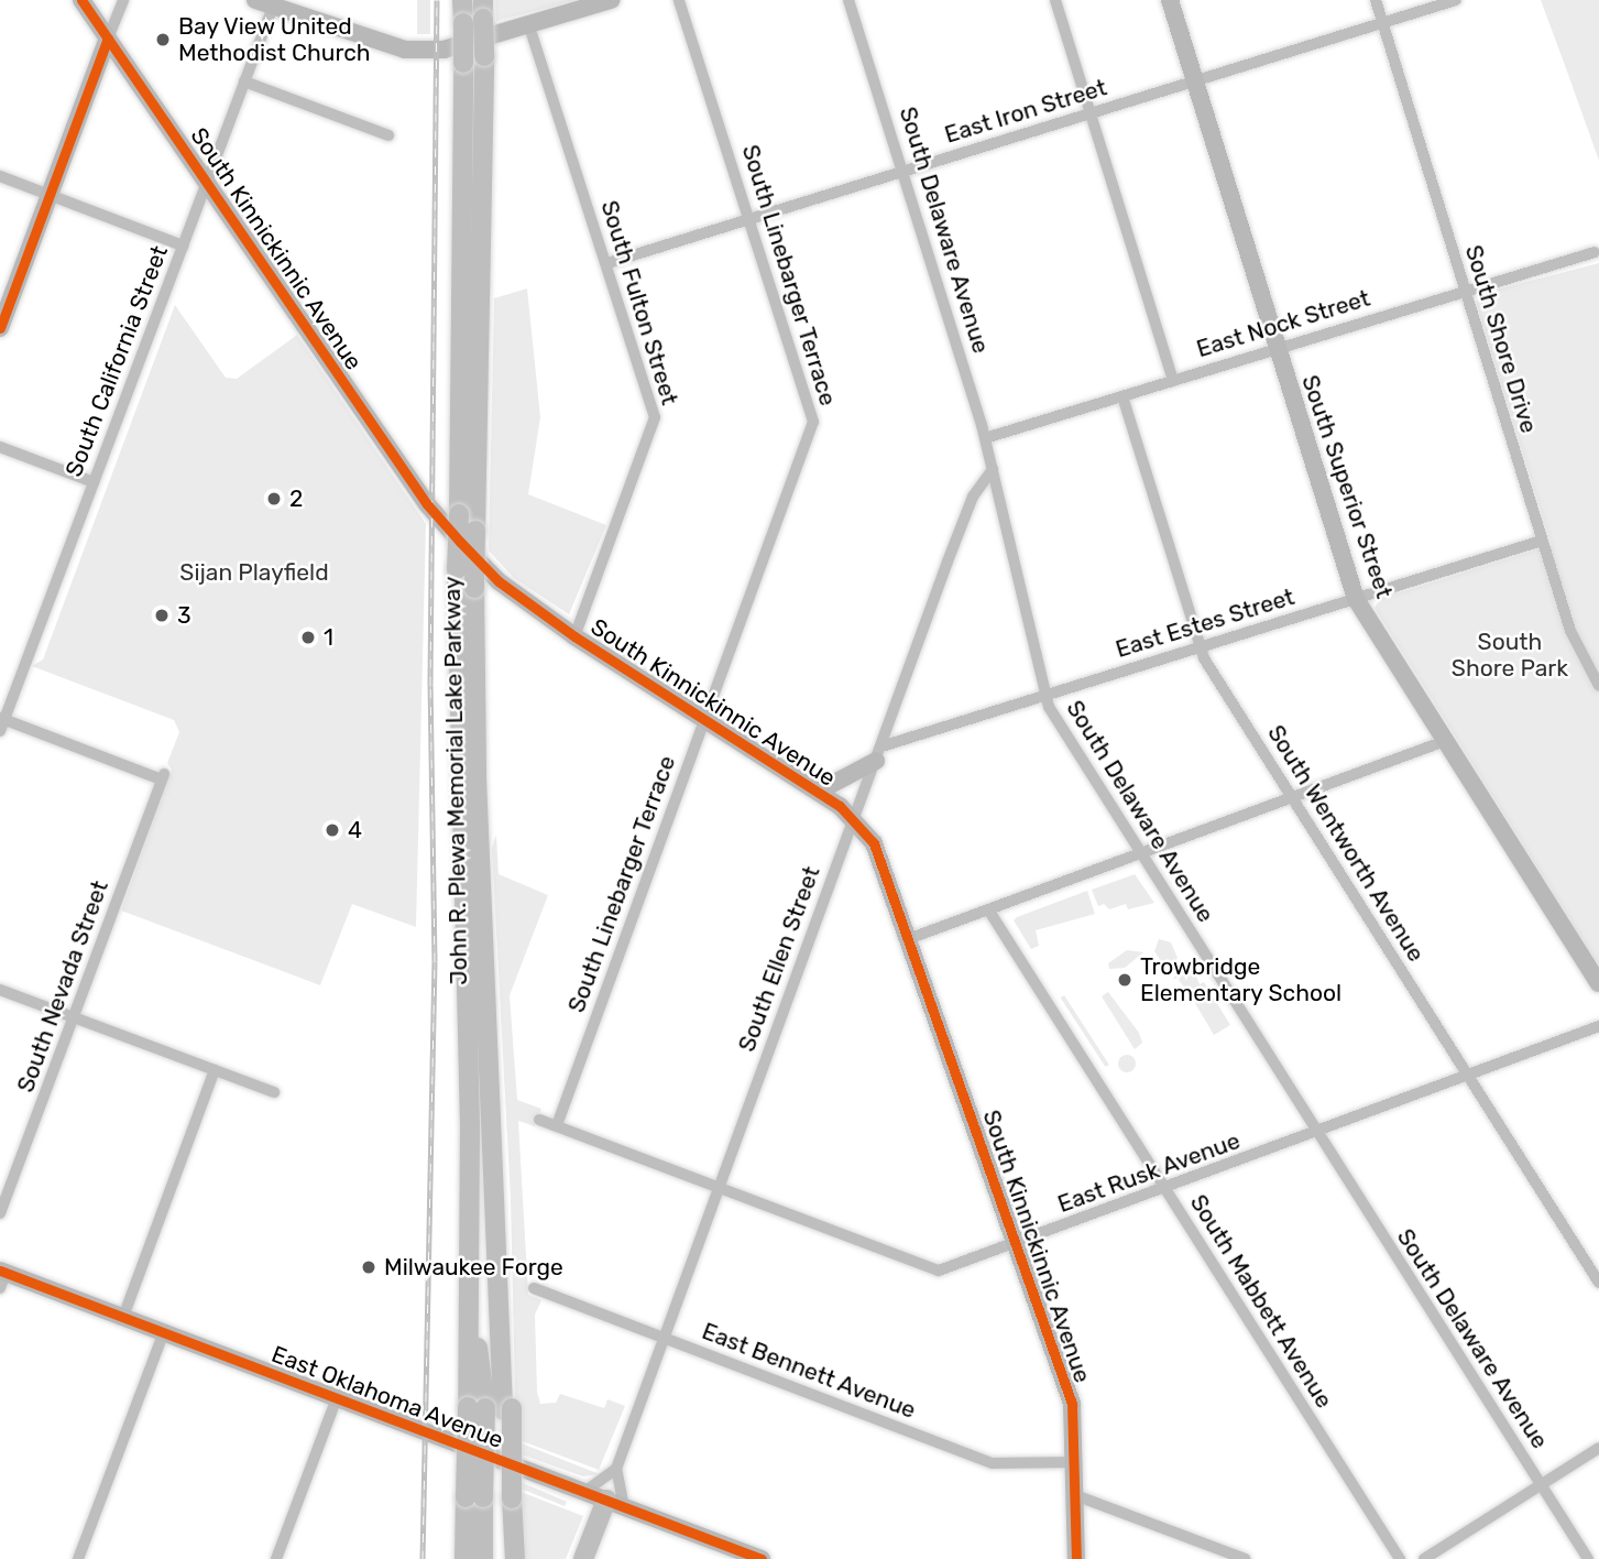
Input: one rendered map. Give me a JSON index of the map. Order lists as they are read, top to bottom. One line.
{"streets":{"main road":["South Kinnickinnic Avenue","South Superior Street","John R. Plewa Memorial Lake Parkway","East Oklahoma Avenue"],"street":["East Iron Street","South Delaware Avenue","South Linebarger Terrace","South Fulton Street","East Nock Street","South Shore Drive","South California Street","East Estes Street","South Wentworth Avenue","South Ellen Street","South Nevada Street","East Rusk Avenue","South Mabbett Avenue","East Bennett Avenue"]},"crossings":[["East Iron Street","South Delaware Avenue"],["East Iron Street","South Linebarger Terrace"],["East Iron Street","South Fulton Street"],["East Iron Street","South Shore Drive"],["East Iron Street","South Superior Street"],["South Delaware Avenue","East Nock Street"],["South Delaware Avenue","East Estes Street"],["South Delaware Avenue","South Ellen Street"],["South Delaware Avenue","East Rusk Avenue"],["South Kinnickinnic Avenue","South Linebarger Terrace"],["South Kinnickinnic Avenue","South Fulton Street"],["South Kinnickinnic Avenue","South California Street"],["South Kinnickinnic Avenue","South Ellen Street"],["South Kinnickinnic Avenue","East Rusk Avenue"],["South Kinnickinnic Avenue","East Bennett Avenue"],["South Linebarger Terrace","East Rusk Avenue"],["East Nock Street","South Shore Drive"],["East Nock Street","South Superior Street"],["East Nock Street","South Wentworth Avenue"],["South Shore Drive","East Estes Street"],["South California Street","South Nevada Street"],["South Superior Street","East Estes Street"],["East Estes Street","South Wentworth Avenue"],["East Estes Street","South Ellen Street"],["South Wentworth Avenue","East Rusk Avenue"],["South Ellen Street","East Rusk Avenue"],["South Ellen Street","East Bennett Avenue"],["East Rusk Avenue","South Mabbett Avenue"]],"parks":["Sijan Playfield","South Shore Park"],"places":["Bay View United Methodist Church","2","3","1","4","Trowbridge Elementary School","Milwaukee Forge"]}
